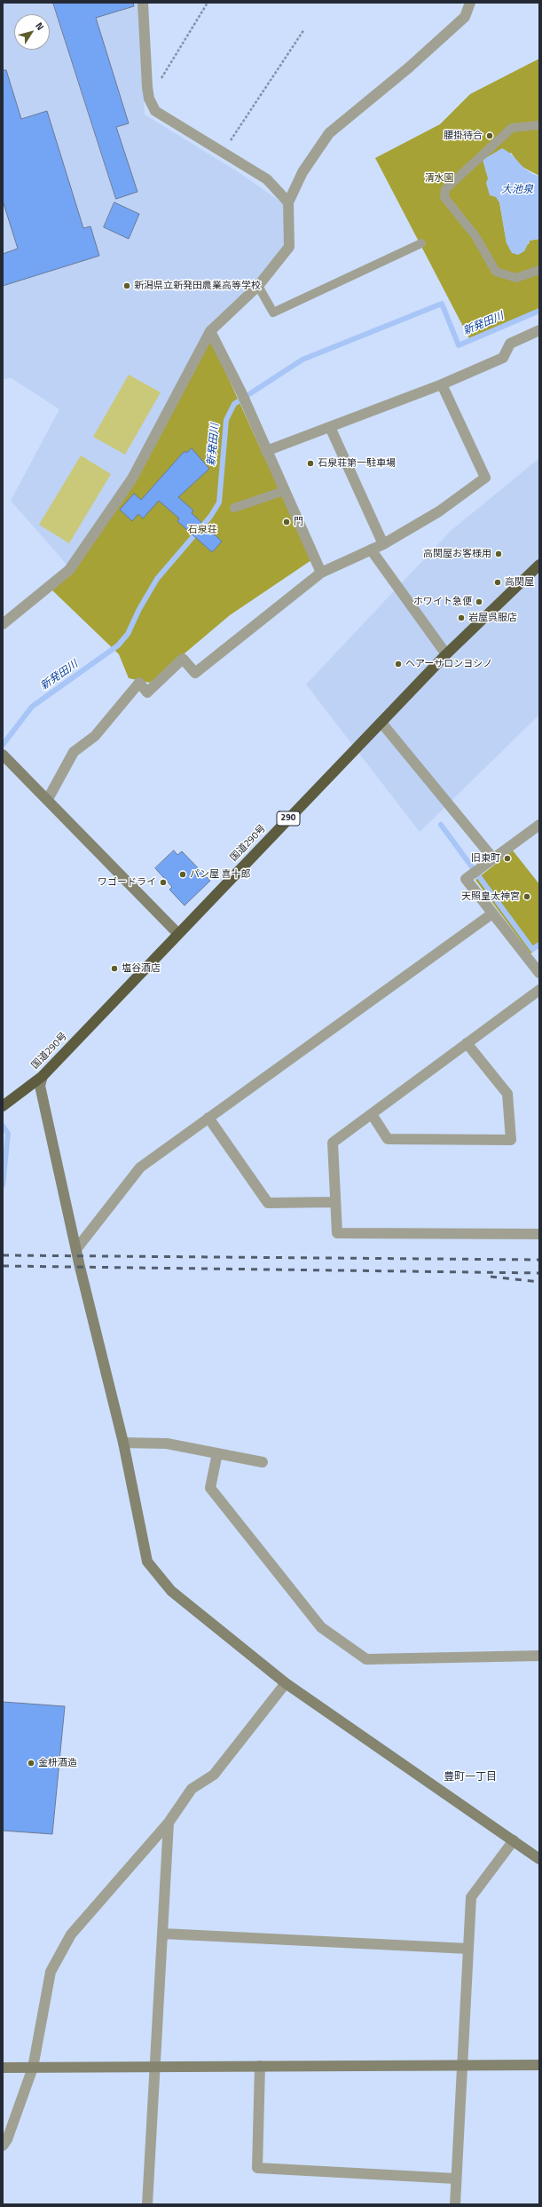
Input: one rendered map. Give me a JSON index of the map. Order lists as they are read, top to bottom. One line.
{"streets":{"highway":["290","国道290号"]},"districts":["豊町一丁目"],"water":["大池泉","新発田川"],"parks":["清水園","石泉荘"],"places":["腰掛待合","新潟県立新発田農業高等学校","石泉荘第一駐車場","門","高関屋お客様用","高関屋","ホワイト急便","岩屋呉服店","ヘアーサロンヨシノ","旧東町","パン屋 喜十郎","ワゴードライ","天照皇太神宮","塩谷酒店","金枡酒造"],"north":"top right"}
